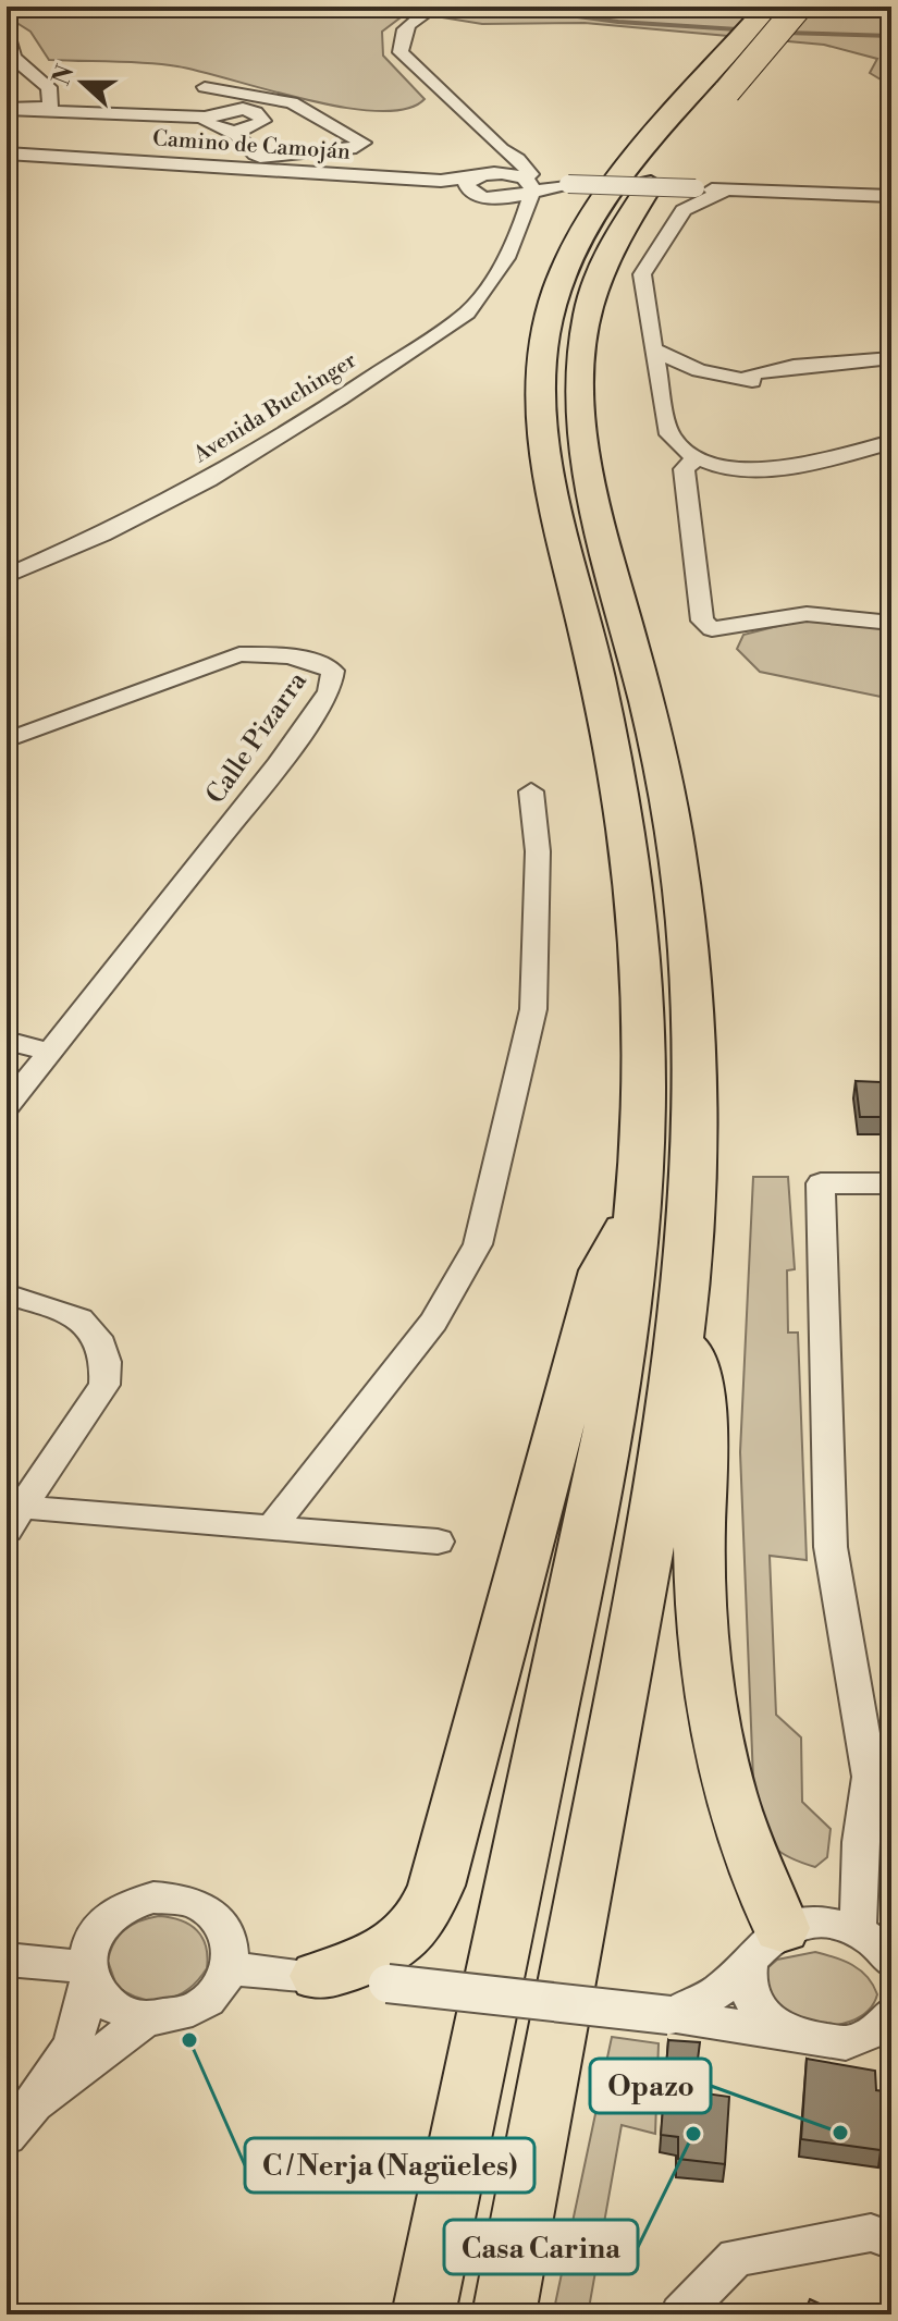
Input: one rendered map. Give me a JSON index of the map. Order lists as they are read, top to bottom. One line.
{"streets":{"street":["Camino de Camoján","Avenida Buchinger","Calle Pizarra"]},"places":["C / Nerja (Nagüeles)","Opazo","Casa Carina"],"north":"left"}
